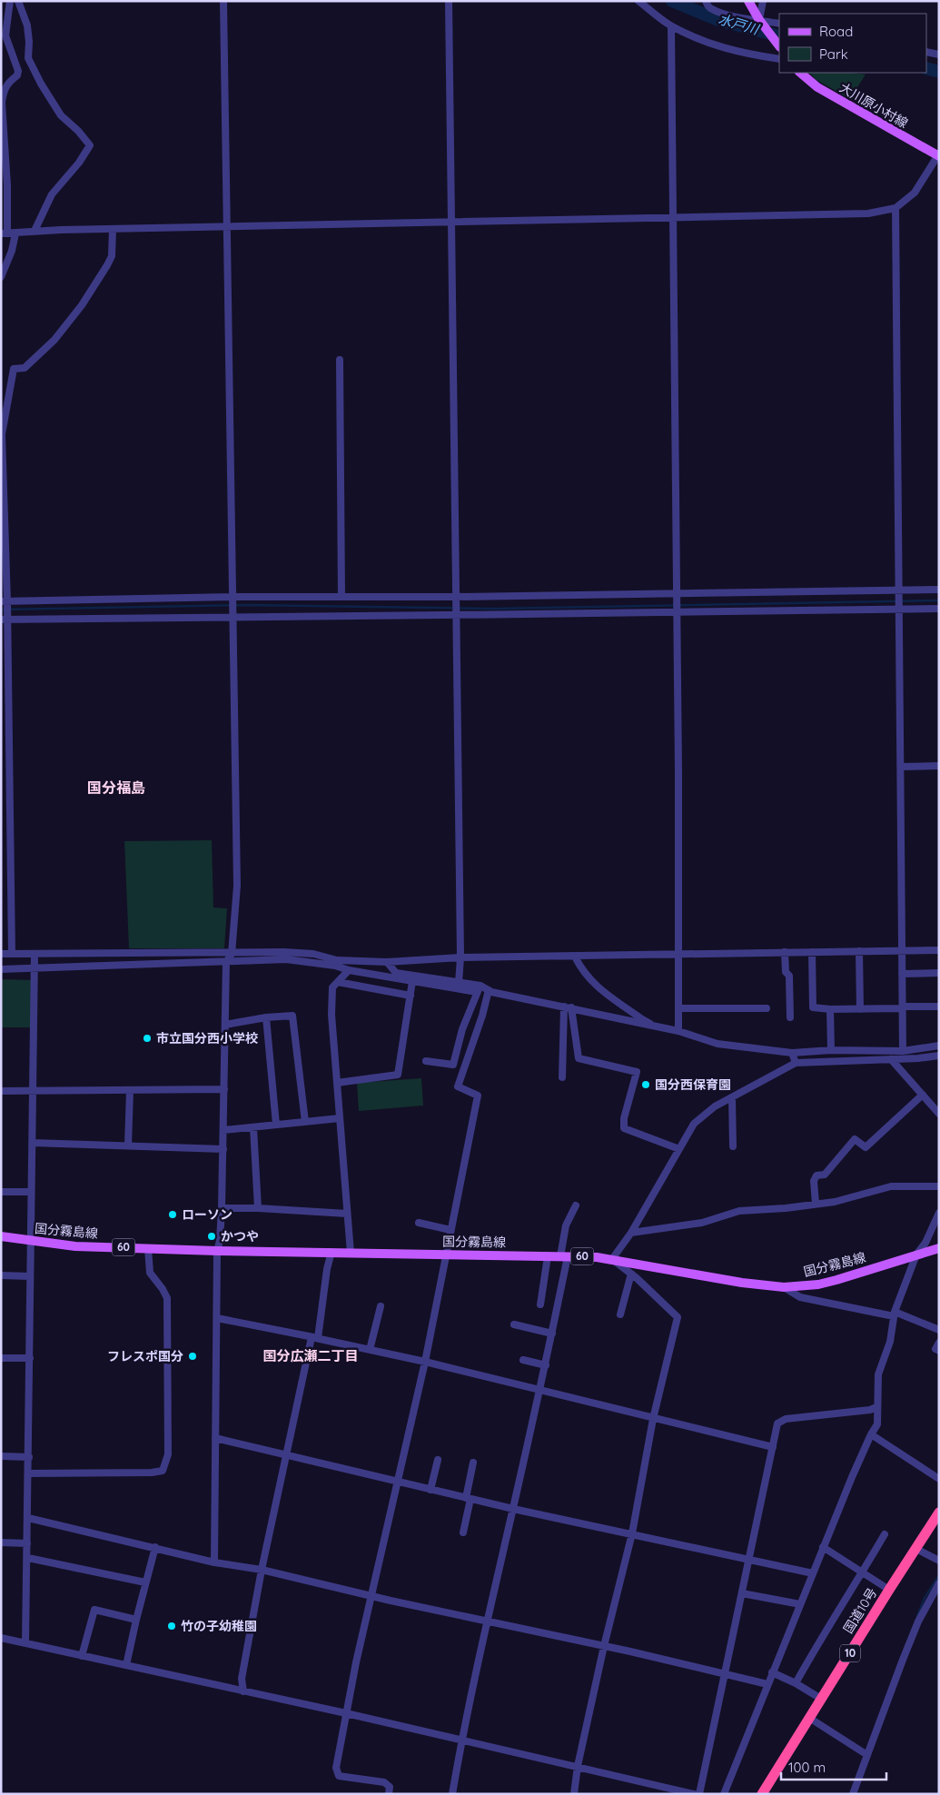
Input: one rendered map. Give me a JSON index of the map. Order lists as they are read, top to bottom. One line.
{"streets":{"highway":["国道10号","10"],"main road":["大川原小村線","国分霧島線","60"]},"districts":["国分福島","国分広瀬二丁目"],"water":["水戸川"],"places":["市立国分西小学校","国分西保育園","ローソン","かつや","フレスポ国分","竹の子幼稚園"],"legend":["Road","Park"],"scale_bar":"100 m"}
